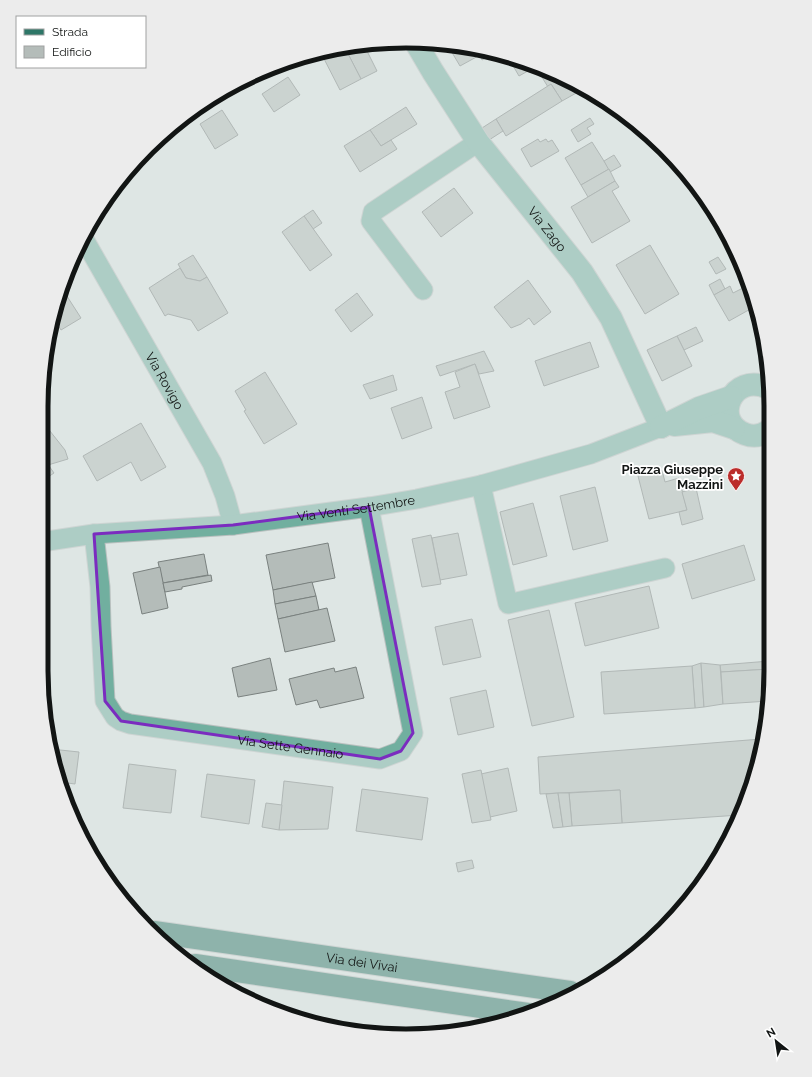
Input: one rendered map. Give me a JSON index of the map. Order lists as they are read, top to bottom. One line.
{"streets":{"main road":["Via dei Vivai"],"street":["Via Zago","Via Rovigo","Via Venti Settembre","Via Sette Gennaio"]},"crossings":[["Via Zago","Via Venti Settembre"],["Via Rovigo","Via Venti Settembre"],["Via Venti Settembre","Via Sette Gennaio"]],"places":{"place":["Piazza Giuseppe Mazzini"]},"legend":["Strada","Edificio"],"north":"top left"}
